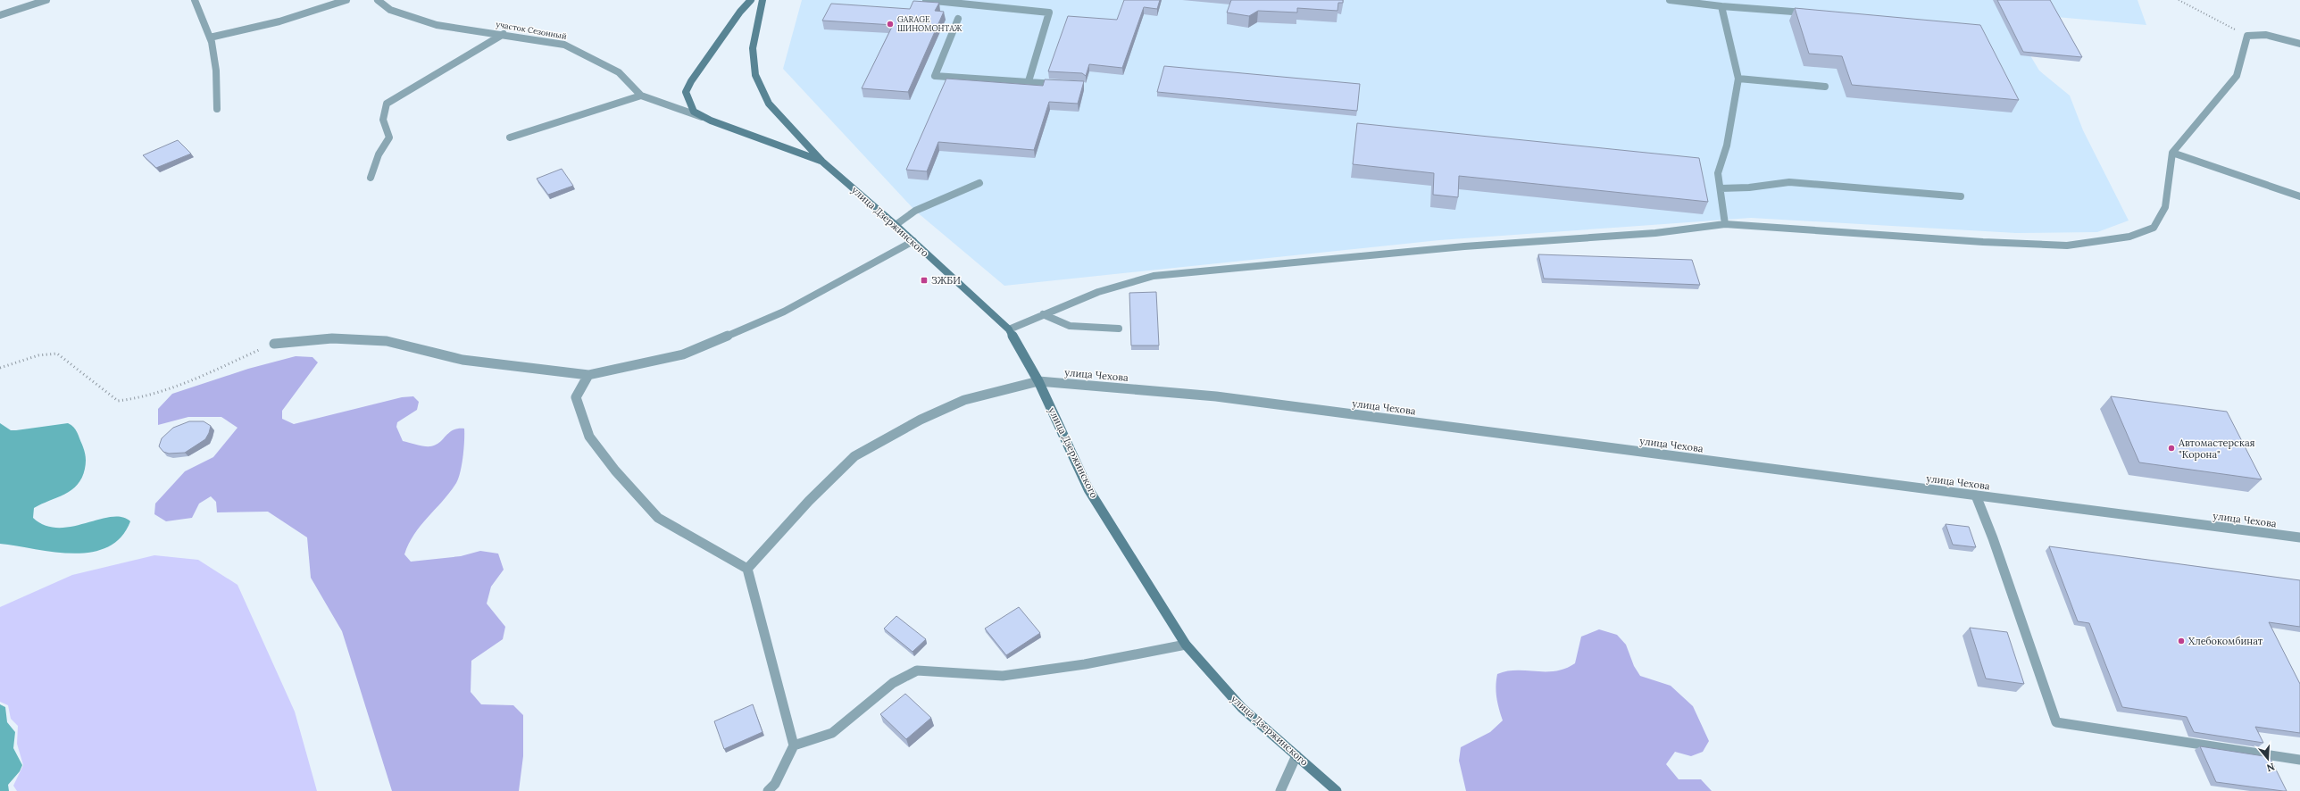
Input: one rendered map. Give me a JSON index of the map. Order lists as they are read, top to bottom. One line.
{"streets":{"street":["участок Сезонный","улица Дзержинского","улица Чехова"]},"crossings":[["участок Сезонный","улица Дзержинского"],["улица Дзержинского","улица Чехова"]],"places":{"other":["GARAGE ШИНОМОНТАЖ","Автомастерская \"Корона\"","Хлебокомбинат"],"transit":["ЗЖБИ"]},"north":"bottom"}
